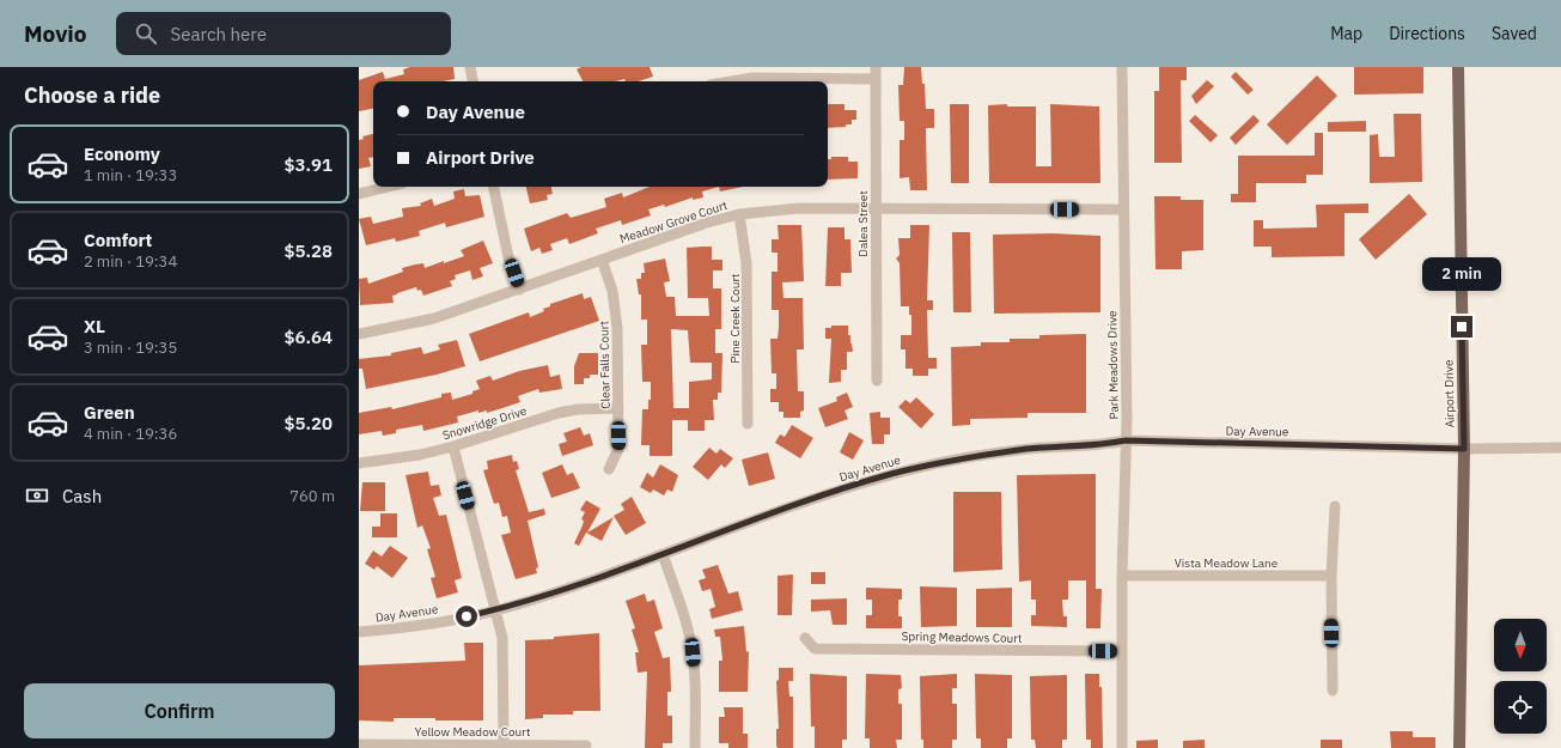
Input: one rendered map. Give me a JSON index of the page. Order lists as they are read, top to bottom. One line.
{"streets":{"main road":["Airport Drive"],"street":["Meadow Grove Court","Dalea Street","Pine Creek Court","Clear Falls Court","Park Meadows Drive","Snowridge Drive","Day Avenue","Vista Meadow Lane","Spring Meadows Court","Yellow Meadow Court"]},"crossings":[["Meadow Grove Court","Dalea Street"],["Meadow Grove Court","Pine Creek Court"],["Meadow Grove Court","Clear Falls Court"],["Meadow Grove Court","Park Meadows Drive"],["Clear Falls Court","Snowridge Drive"],["Park Meadows Drive","Day Avenue"],["Park Meadows Drive","Vista Meadow Lane"],["Park Meadows Drive","Spring Meadows Court"],["Airport Drive","Day Avenue"]],"north":"bottom","page":{"header":"Movio","search":"Search here","nav":["Map","Directions","Saved"],"heading":"Choose a ride","banner":["Day Avenue","Airport Drive"],"list":[{"name":"Economy","note":"1 min · 19:33","value":"$3.91"},{"name":"Comfort","note":"2 min · 19:34","value":"$5.28"},{"name":"XL","note":"3 min · 19:35","value":"$6.64"},{"name":"Green","note":"4 min · 19:36","value":"$5.20"}],"bubble":"2 min","pay":["Cash","760 m"],"buttons":"Confirm"}}
